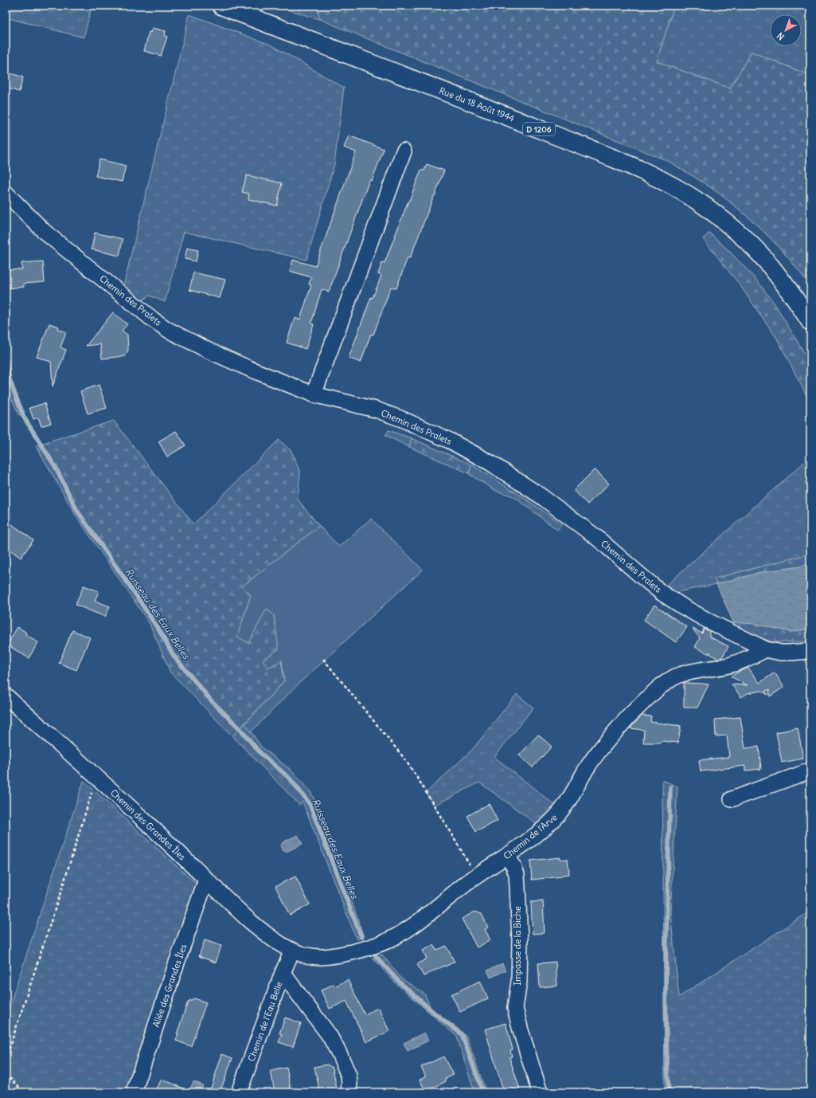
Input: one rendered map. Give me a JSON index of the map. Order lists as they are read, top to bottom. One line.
{"streets":{"main road":["Rue du 18 Août 1944","D 1206"],"street":["Chemin des Pralets","Chemin des Grandes Îles","Chemin de l'Arve","Impasse de la Biche","Allée des Grandes Îles","Chemin de l'Eau Belle"]},"crossings":[["Chemin des Pralets","Chemin de l'Arve"],["Chemin des Grandes Îles","Chemin de l'Arve"],["Chemin des Grandes Îles","Allée des Grandes Îles"],["Chemin des Grandes Îles","Chemin de l'Eau Belle"],["Chemin de l'Arve","Impasse de la Biche"],["Chemin de l'Arve","Chemin de l'Eau Belle"]],"water":["Ruisseau des Eaux Belles"],"north":"bottom left"}
